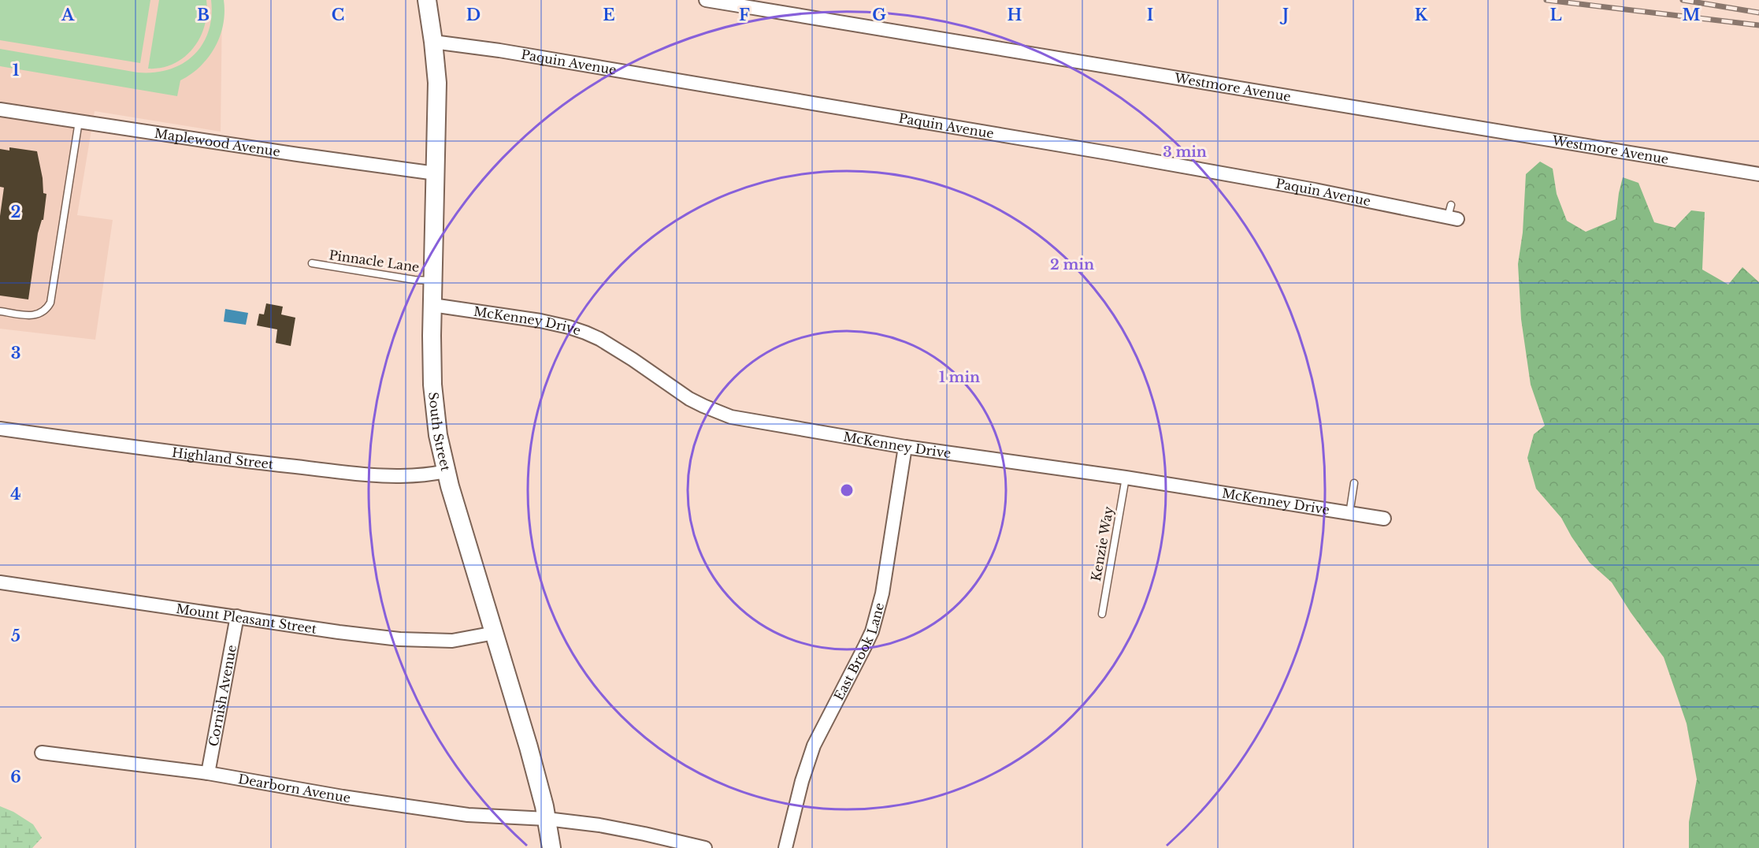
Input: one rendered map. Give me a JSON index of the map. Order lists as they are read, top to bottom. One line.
{"streets":{"street":["Paquin Avenue","Westmore Avenue","Maplewood Avenue","McKenney Drive","South Street","Highland Street","Mount Pleasant Street","East Brook Lane","Cornish Avenue","Dearborn Avenue"],"lane":["Pinnacle Lane","Kenzie Way"]},"crossings":[["Paquin Avenue","South Street"],["Maplewood Avenue","South Street"],["Pinnacle Lane","South Street"],["McKenney Drive","South Street"],["McKenney Drive","Kenzie Way"],["McKenney Drive","East Brook Lane"],["South Street","Highland Street"],["South Street","Mount Pleasant Street"],["South Street","Dearborn Avenue"],["Mount Pleasant Street","Cornish Avenue"],["Cornish Avenue","Dearborn Avenue"]],"grid":{"columns":["A","B","C","D","E","F","G","H","I","J","K","L","M"],"rows":["1","2","3","4","5","6"]},"rings":["3 min","2 min","1 min"]}
